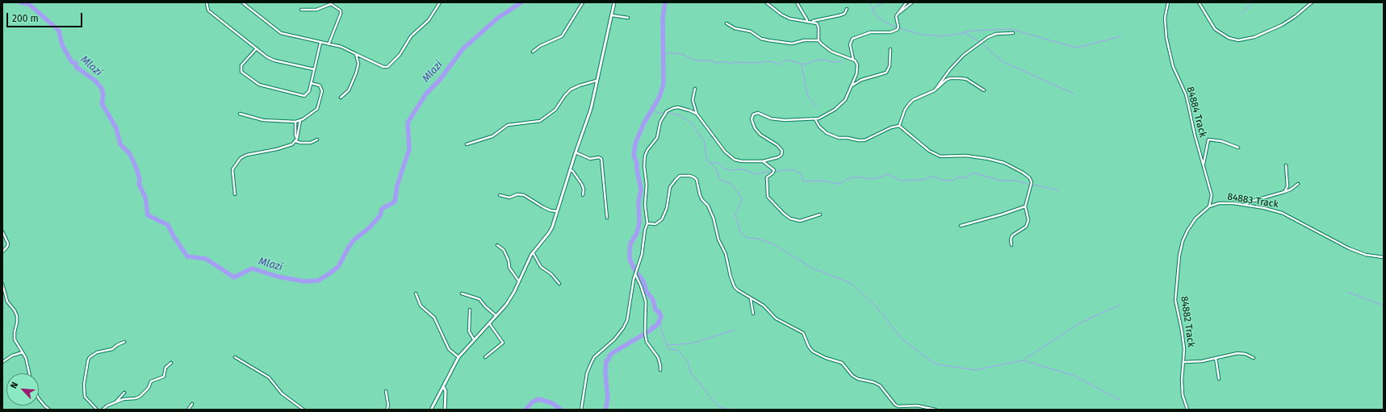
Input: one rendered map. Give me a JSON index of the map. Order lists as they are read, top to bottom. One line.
{"streets":{"street":["84884 Track","84883 Track","84882 Track"]},"crossings":[["84884 Track","84883 Track"],["84884 Track","84882 Track"],["84883 Track","84882 Track"]],"water":["Mlazi"],"scale_bar":"200 m","north":"top left"}
